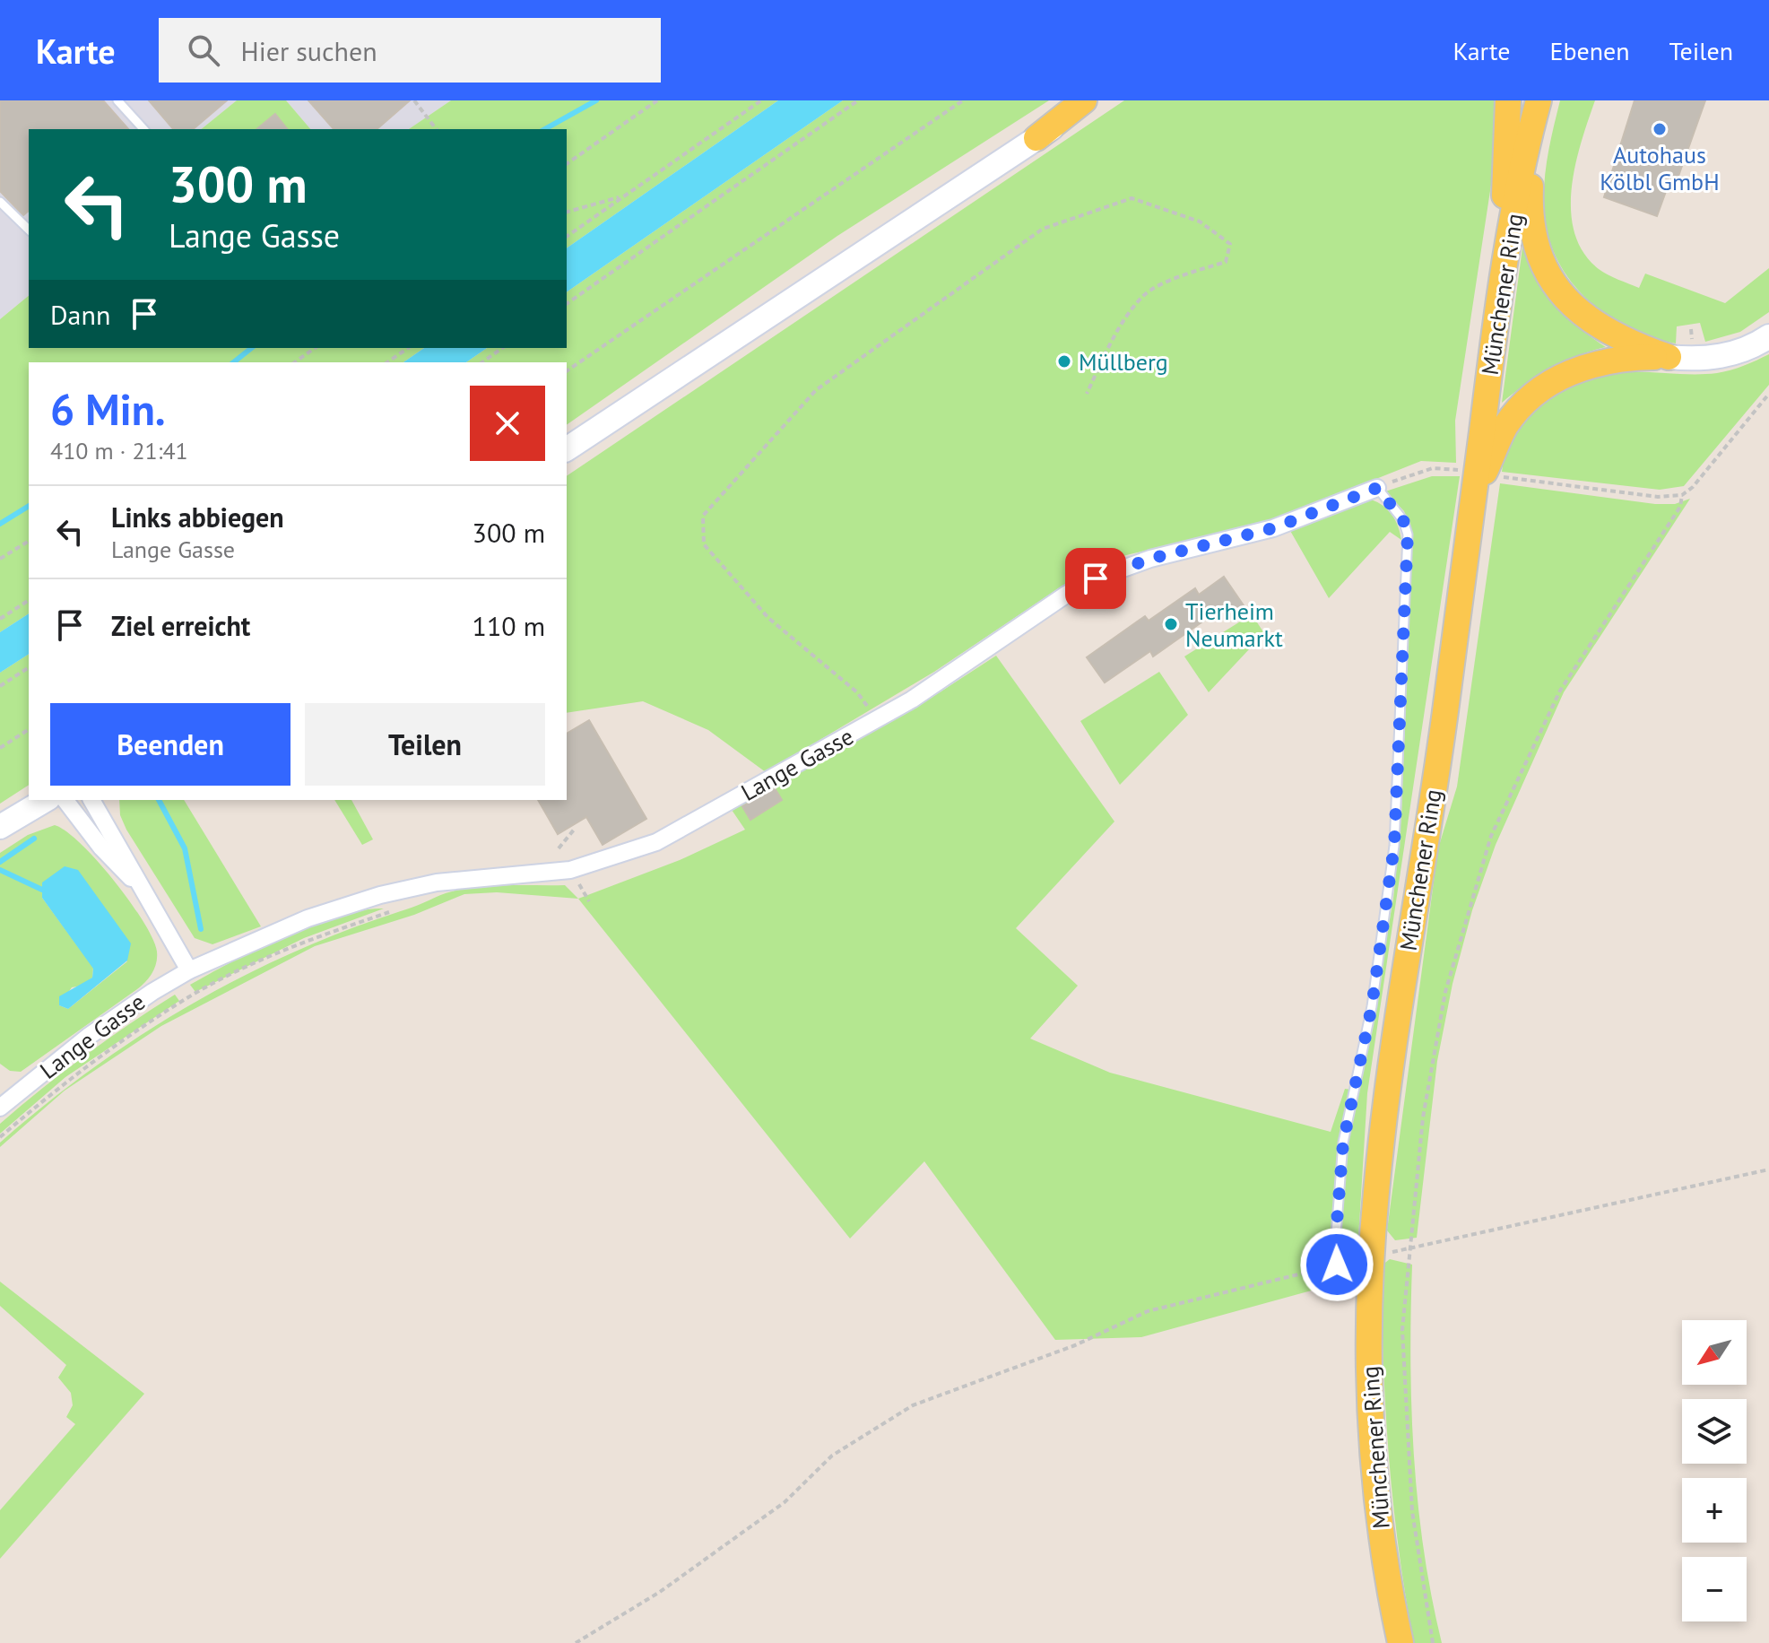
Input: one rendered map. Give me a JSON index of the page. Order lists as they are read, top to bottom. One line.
{"streets":{"main road":["Münchener Ring"],"street":["Lange Gasse"]},"places":["Autohaus Kölbl GmbH","Müllberg","Tierheim Neumarkt"],"north":"bottom left","page":{"header":"Karte","search":"Hier suchen","nav":["Karte","Ebenen","Teilen"],"turn":["300 m","Lange Gasse"],"then":"Dann","heading":["6 Min.","410 m · 21:41"],"list":[{"name":"Links abbiegen","note":"Lange Gasse","value":"300 m"},{"name":"Ziel erreicht","value":"110 m"}],"buttons":["Beenden","Teilen"],"map_buttons":["+","−"]}}
